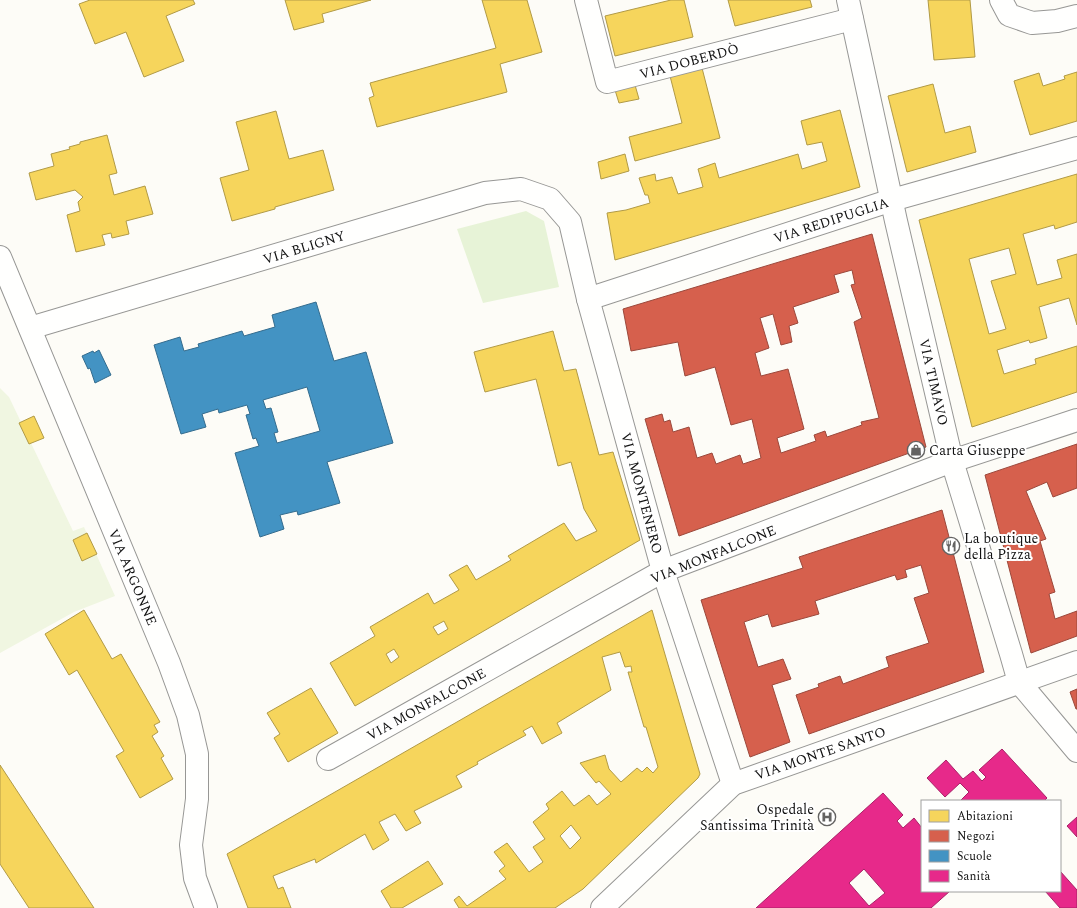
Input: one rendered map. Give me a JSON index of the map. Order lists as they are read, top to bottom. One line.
{"streets":{"street":["VIA DOBERDÒ","VIA REDIPUGLIA","VIA BLIGNY","VIA TIMAVO","VIA MONTENERO","VIA MONFALCONE","VIA ARGONNE","VIA MONTE SANTO"]},"crossings":[["VIA DOBERDÒ","VIA REDIPUGLIA"],["VIA DOBERDÒ","VIA TIMAVO"],["VIA REDIPUGLIA","VIA TIMAVO"],["VIA REDIPUGLIA","VIA MONTENERO"],["VIA BLIGNY","VIA MONTENERO"],["VIA BLIGNY","VIA ARGONNE"],["VIA TIMAVO","VIA MONFALCONE"],["VIA TIMAVO","VIA MONTE SANTO"],["VIA MONTENERO","VIA MONFALCONE"],["VIA MONTENERO","VIA MONTE SANTO"]],"places":{"shop":["Carta Giuseppe"],"restaurant":["La boutique della Pizza"],"hospital":["Ospedale Santissima Trinità"]},"legend":["Abitazioni","Negozi","Scuole","Sanità"]}
